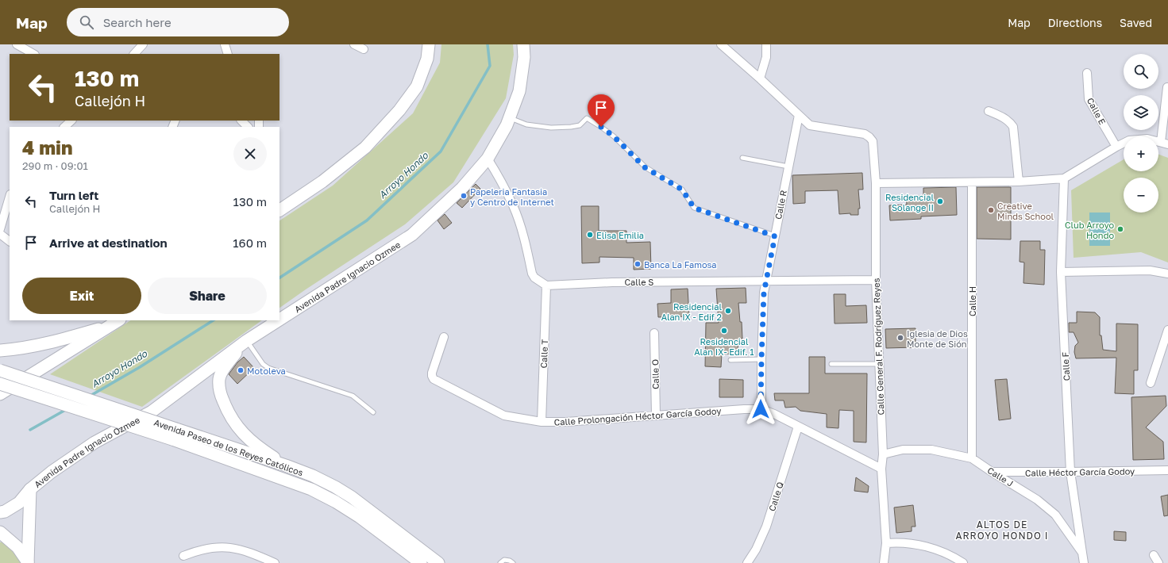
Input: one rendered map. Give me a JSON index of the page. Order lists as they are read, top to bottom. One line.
{"streets":{"main road":["Avenida Padre Ignacio Ozmee","Avenida Paseo de los Reyes Católicos"],"street":["Calle E","Calle R","Calle S","Calle H","Calle General F. Rodríguez Reyes","Calle T","Calle F","Calle O","Calle Prolongación Héctor García Godoy","Calle Héctor García Godoy","Calle J","Calle Q"]},"crossings":[["Calle R","Calle S"],["Calle R","Calle General F. Rodríguez Reyes"],["Calle R","Calle Prolongación Héctor García Godoy"],["Calle S","Calle General F. Rodríguez Reyes"],["Calle S","Calle T"],["Calle H","Calle J"],["Calle General F. Rodríguez Reyes","Calle Prolongación Héctor García Godoy"],["Calle General F. Rodríguez Reyes","Calle J"],["Calle T","Calle Prolongación Héctor García Godoy"],["Calle F","Calle Héctor García Godoy"],["Calle F","Calle J"],["Calle O","Calle Prolongación Héctor García Godoy"],["Calle Prolongación Héctor García Godoy","Calle Q"],["Calle Héctor García Godoy","Calle J"]],"districts":["ALTOS DE ARROYO HONDO I"],"water":["Arroyo Hondo"],"places":["Papeleria Fantasia y Centro de Internet","Residencial Solange II","Creative Minds School","Club Arroyo Hondo","Elisa Emilia","Banca La Famosa","Residencial Alan IX - Edif 2","Residencial Alan IX- Edif. 1","Iglesia de Dios Monte de Sión","Motoleva"],"page":{"header":"Map","search":"Search here","nav":["Map","Directions","Saved"],"map_buttons":["+","−"],"turn":["130 m","Callejón H"],"heading":["4 min","290 m · 09:01"],"list":[{"name":"Turn left","note":"Callejón H","value":"130 m"},{"name":"Arrive at destination","value":"160 m"}],"buttons":["Exit","Share"]}}
